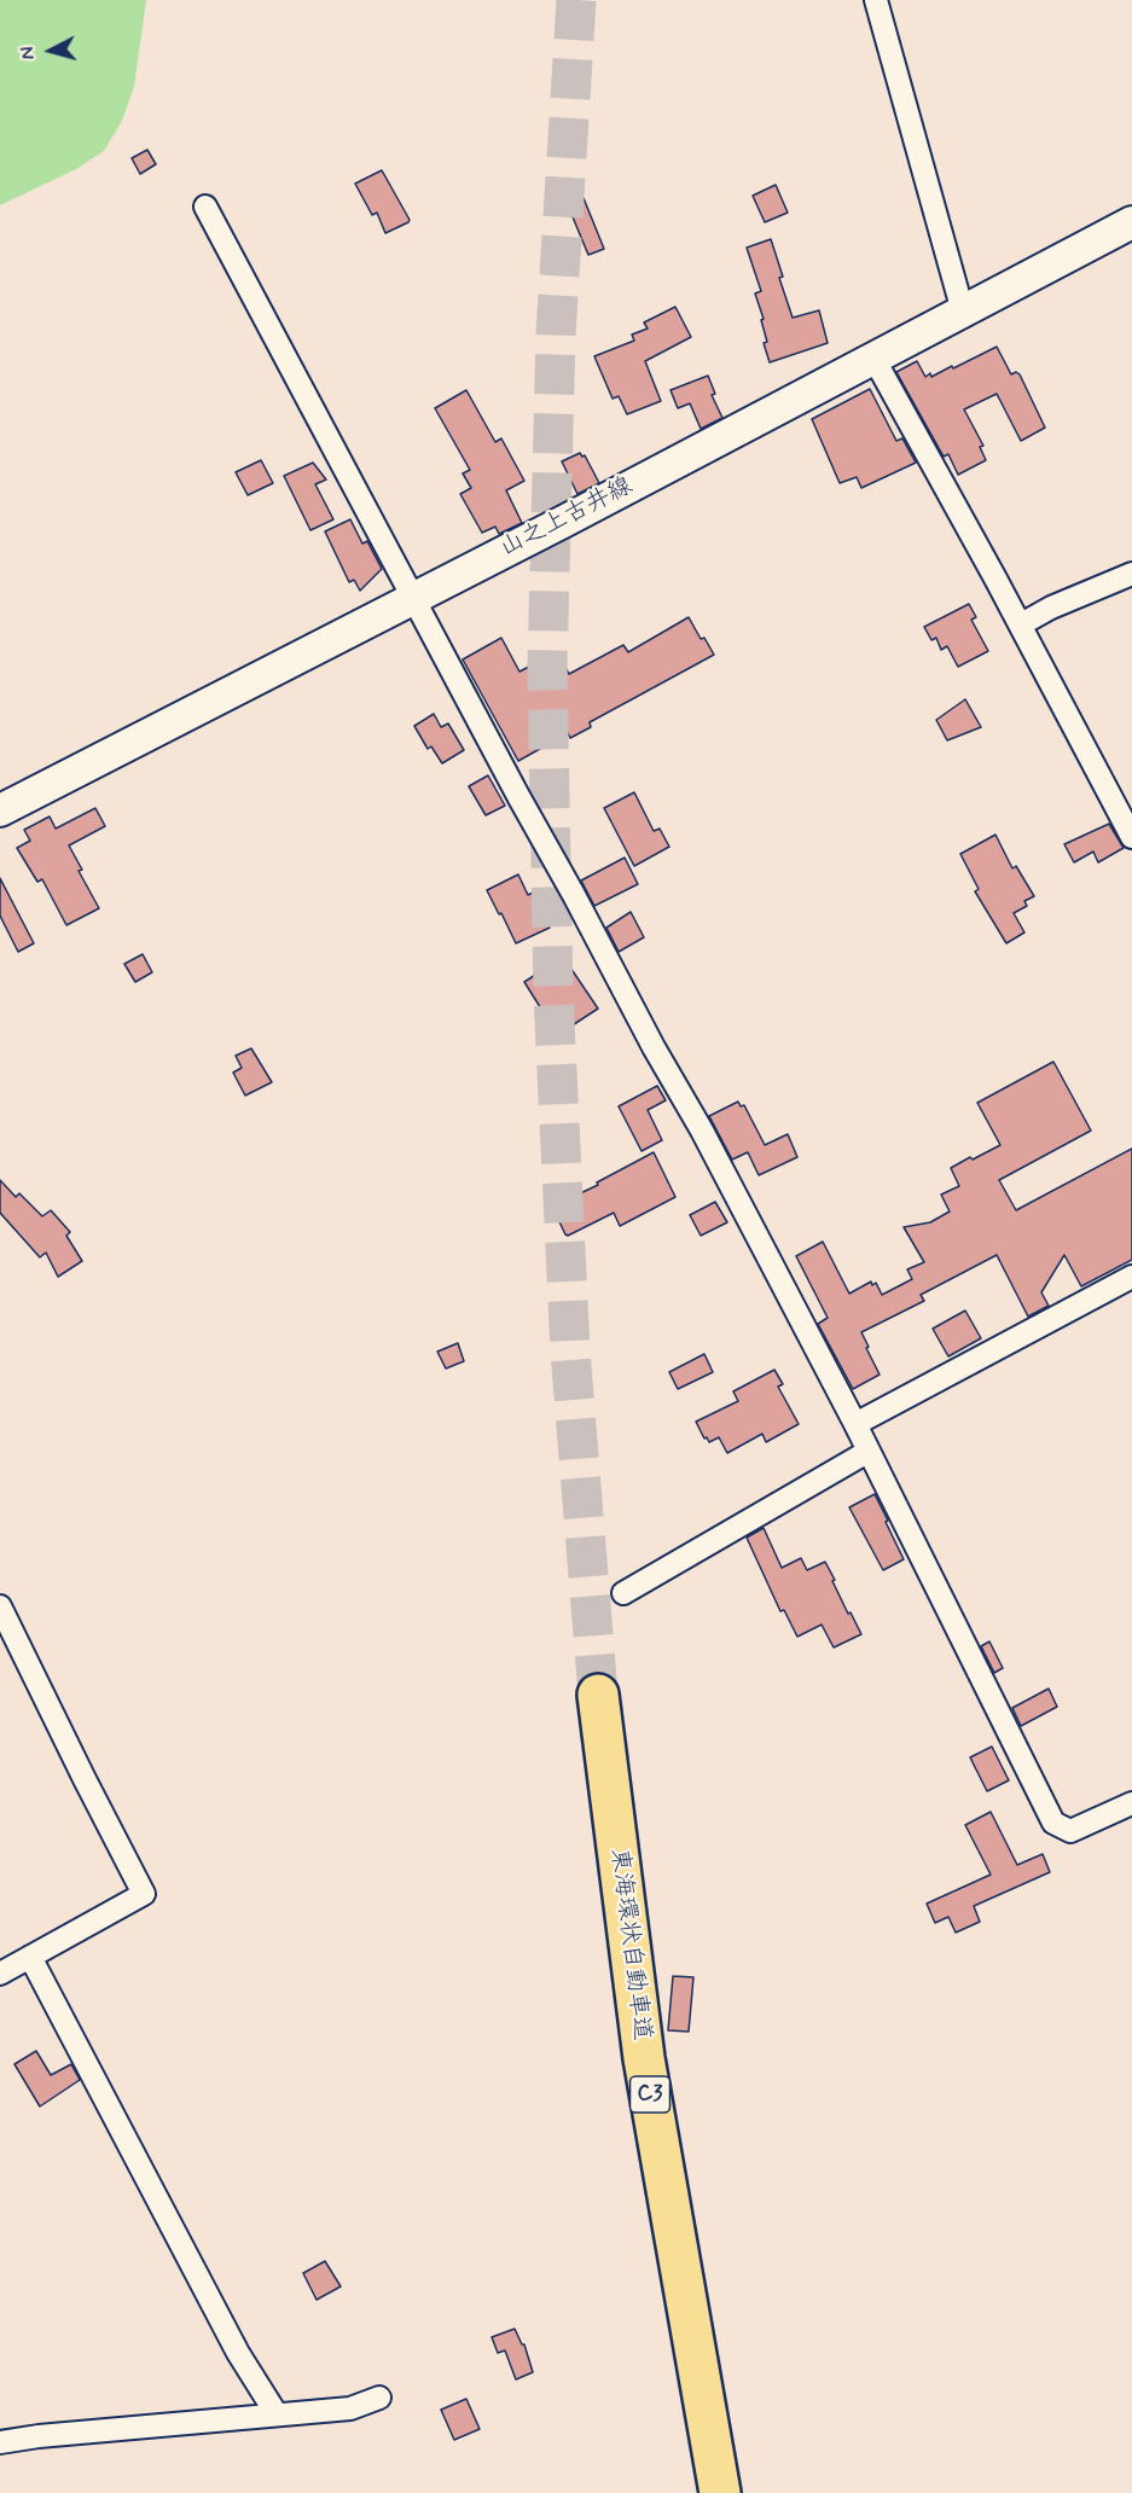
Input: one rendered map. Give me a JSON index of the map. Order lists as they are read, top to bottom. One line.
{"streets":{"highway":["東海環状自動車道","C3"],"main road":["山之上古井線"]},"north":"left"}
